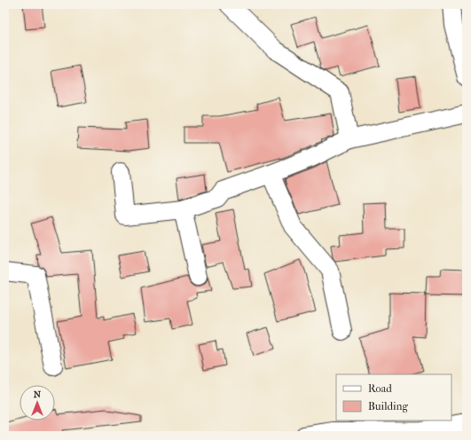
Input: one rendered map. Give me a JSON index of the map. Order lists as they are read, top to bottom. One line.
{"legend":["Road","Building"],"north":"top"}
